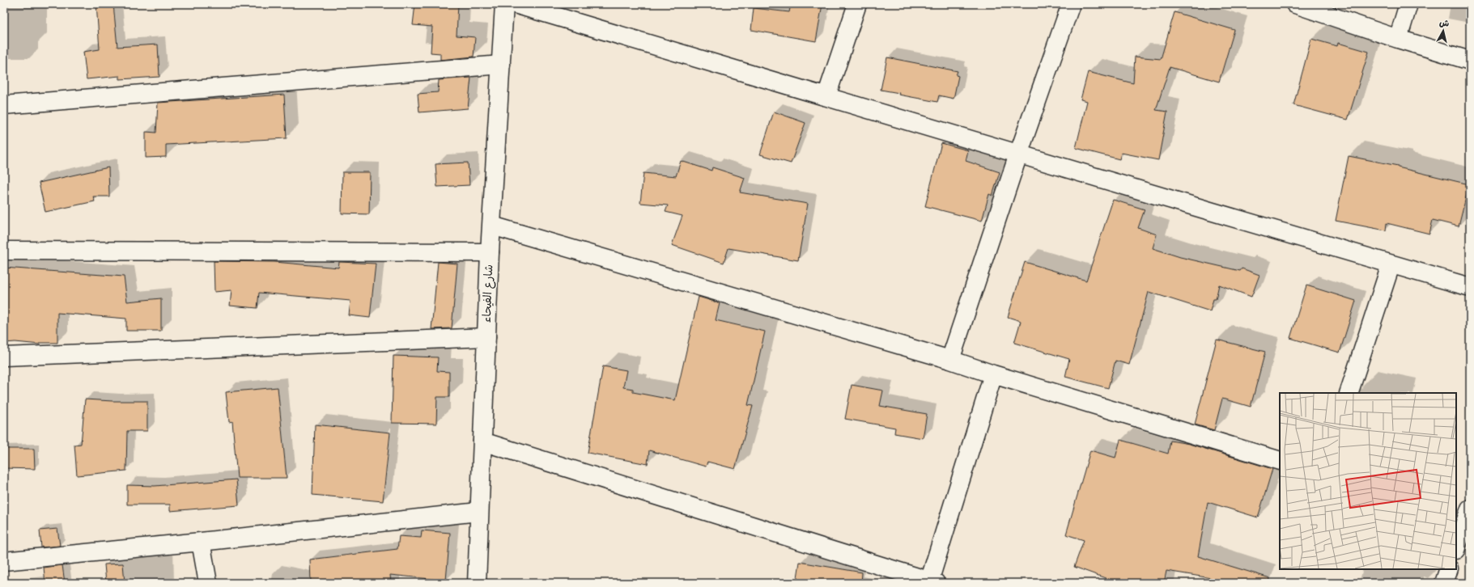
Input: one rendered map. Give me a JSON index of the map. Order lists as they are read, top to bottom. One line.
{"streets":{"street":["شارع الفيحاء"]},"north":"top"}
